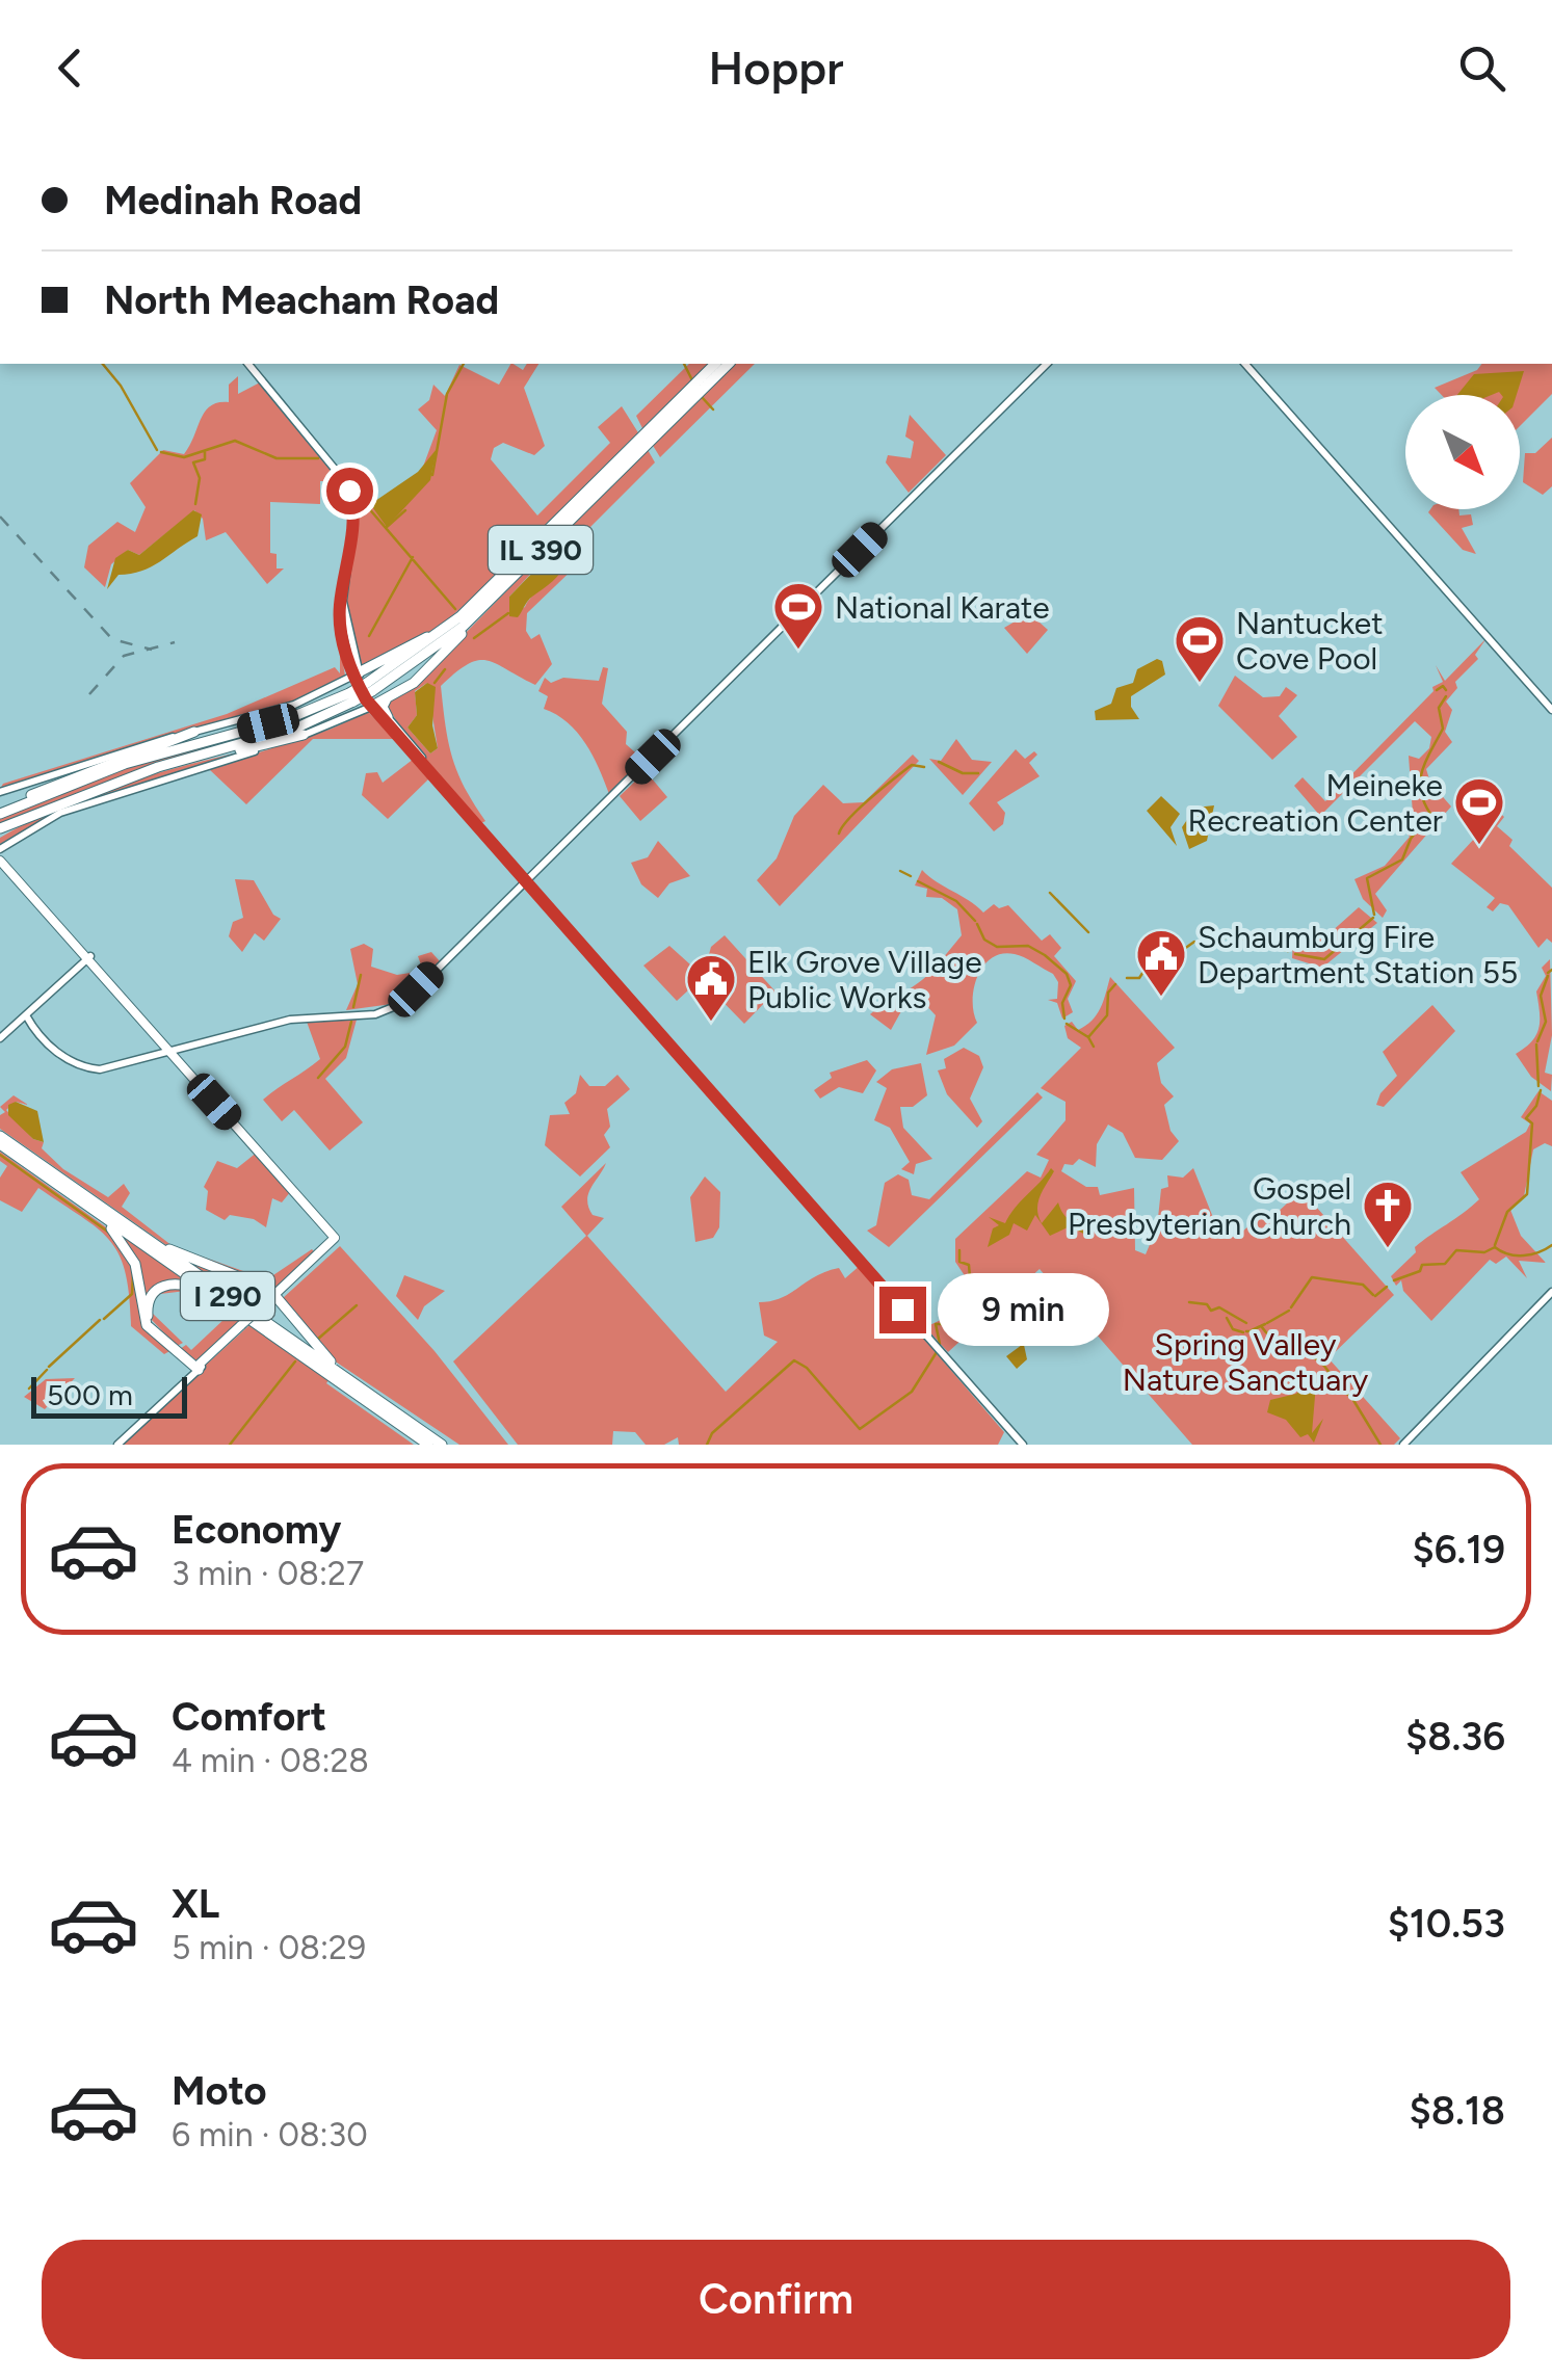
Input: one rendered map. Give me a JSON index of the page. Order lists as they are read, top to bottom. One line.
{"streets":{"highway":["IL 390","I 290"]},"parks":["Spring Valley Nature Sanctuary"],"places":{"sports":["National Karate","Nantucket Cove Pool","Meineke Recreation Center"],"public building":["Schaumburg Fire Department Station 55","Elk Grove Village Public Works"],"church":["Gospel Presbyterian Church"]},"scale_bar":"500 m","north":"bottom right","page":{"header":"Hoppr","banner":["Medinah Road","North Meacham Road"],"bubble":"9 min","scale":"500 m","list":[{"name":"Economy","note":"3 min · 08:27","value":"$6.19"},{"name":"Comfort","note":"4 min · 08:28","value":"$8.36"},{"name":"XL","note":"5 min · 08:29","value":"$10.53"},{"name":"Moto","note":"6 min · 08:30","value":"$8.18"}],"buttons":"Confirm"}}
